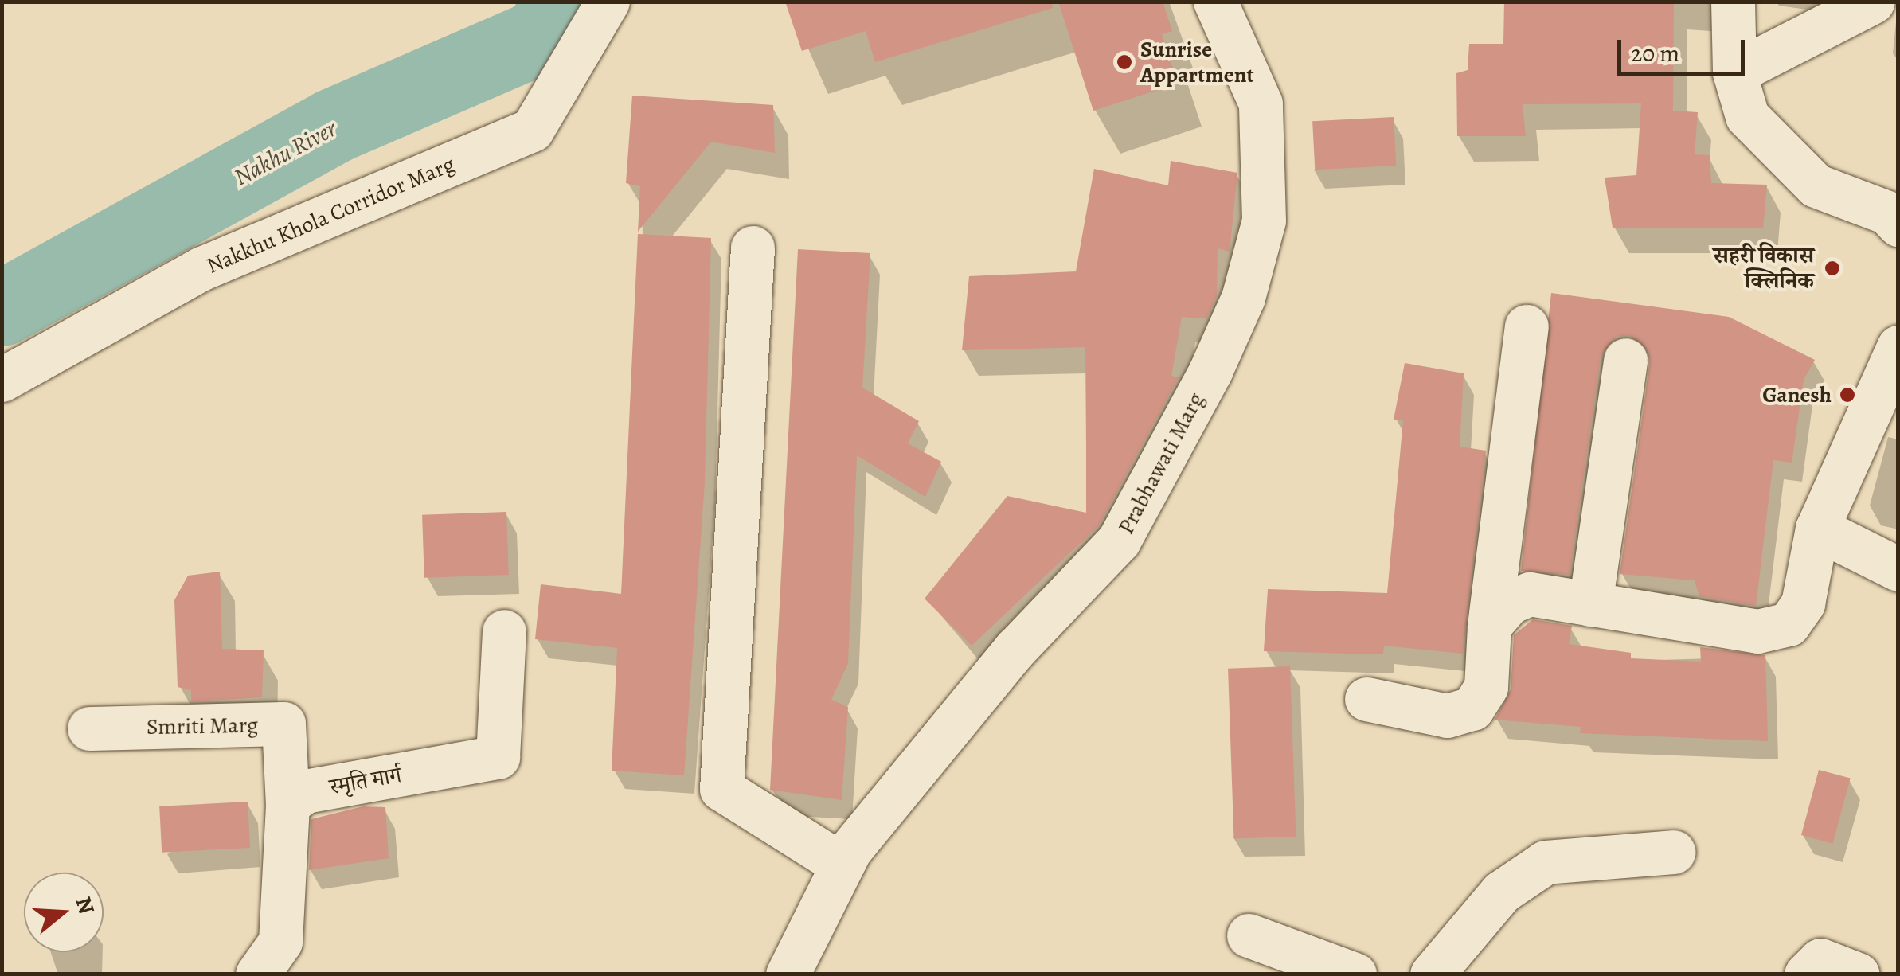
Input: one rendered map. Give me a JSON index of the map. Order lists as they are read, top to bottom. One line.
{"streets":{"street":["Nakkhu Khola Corridor Marg","Prabhawati Marg","Smriti Marg","स्मृति मार्ग"]},"crossings":[["Smriti Marg","स्मृति मार्ग"]],"water":["Nakhu River"],"places":["Sunrise Appartment","सहरी विकास क्लिनिक","Ganesh"],"scale_bar":"20 m","north":"right"}
